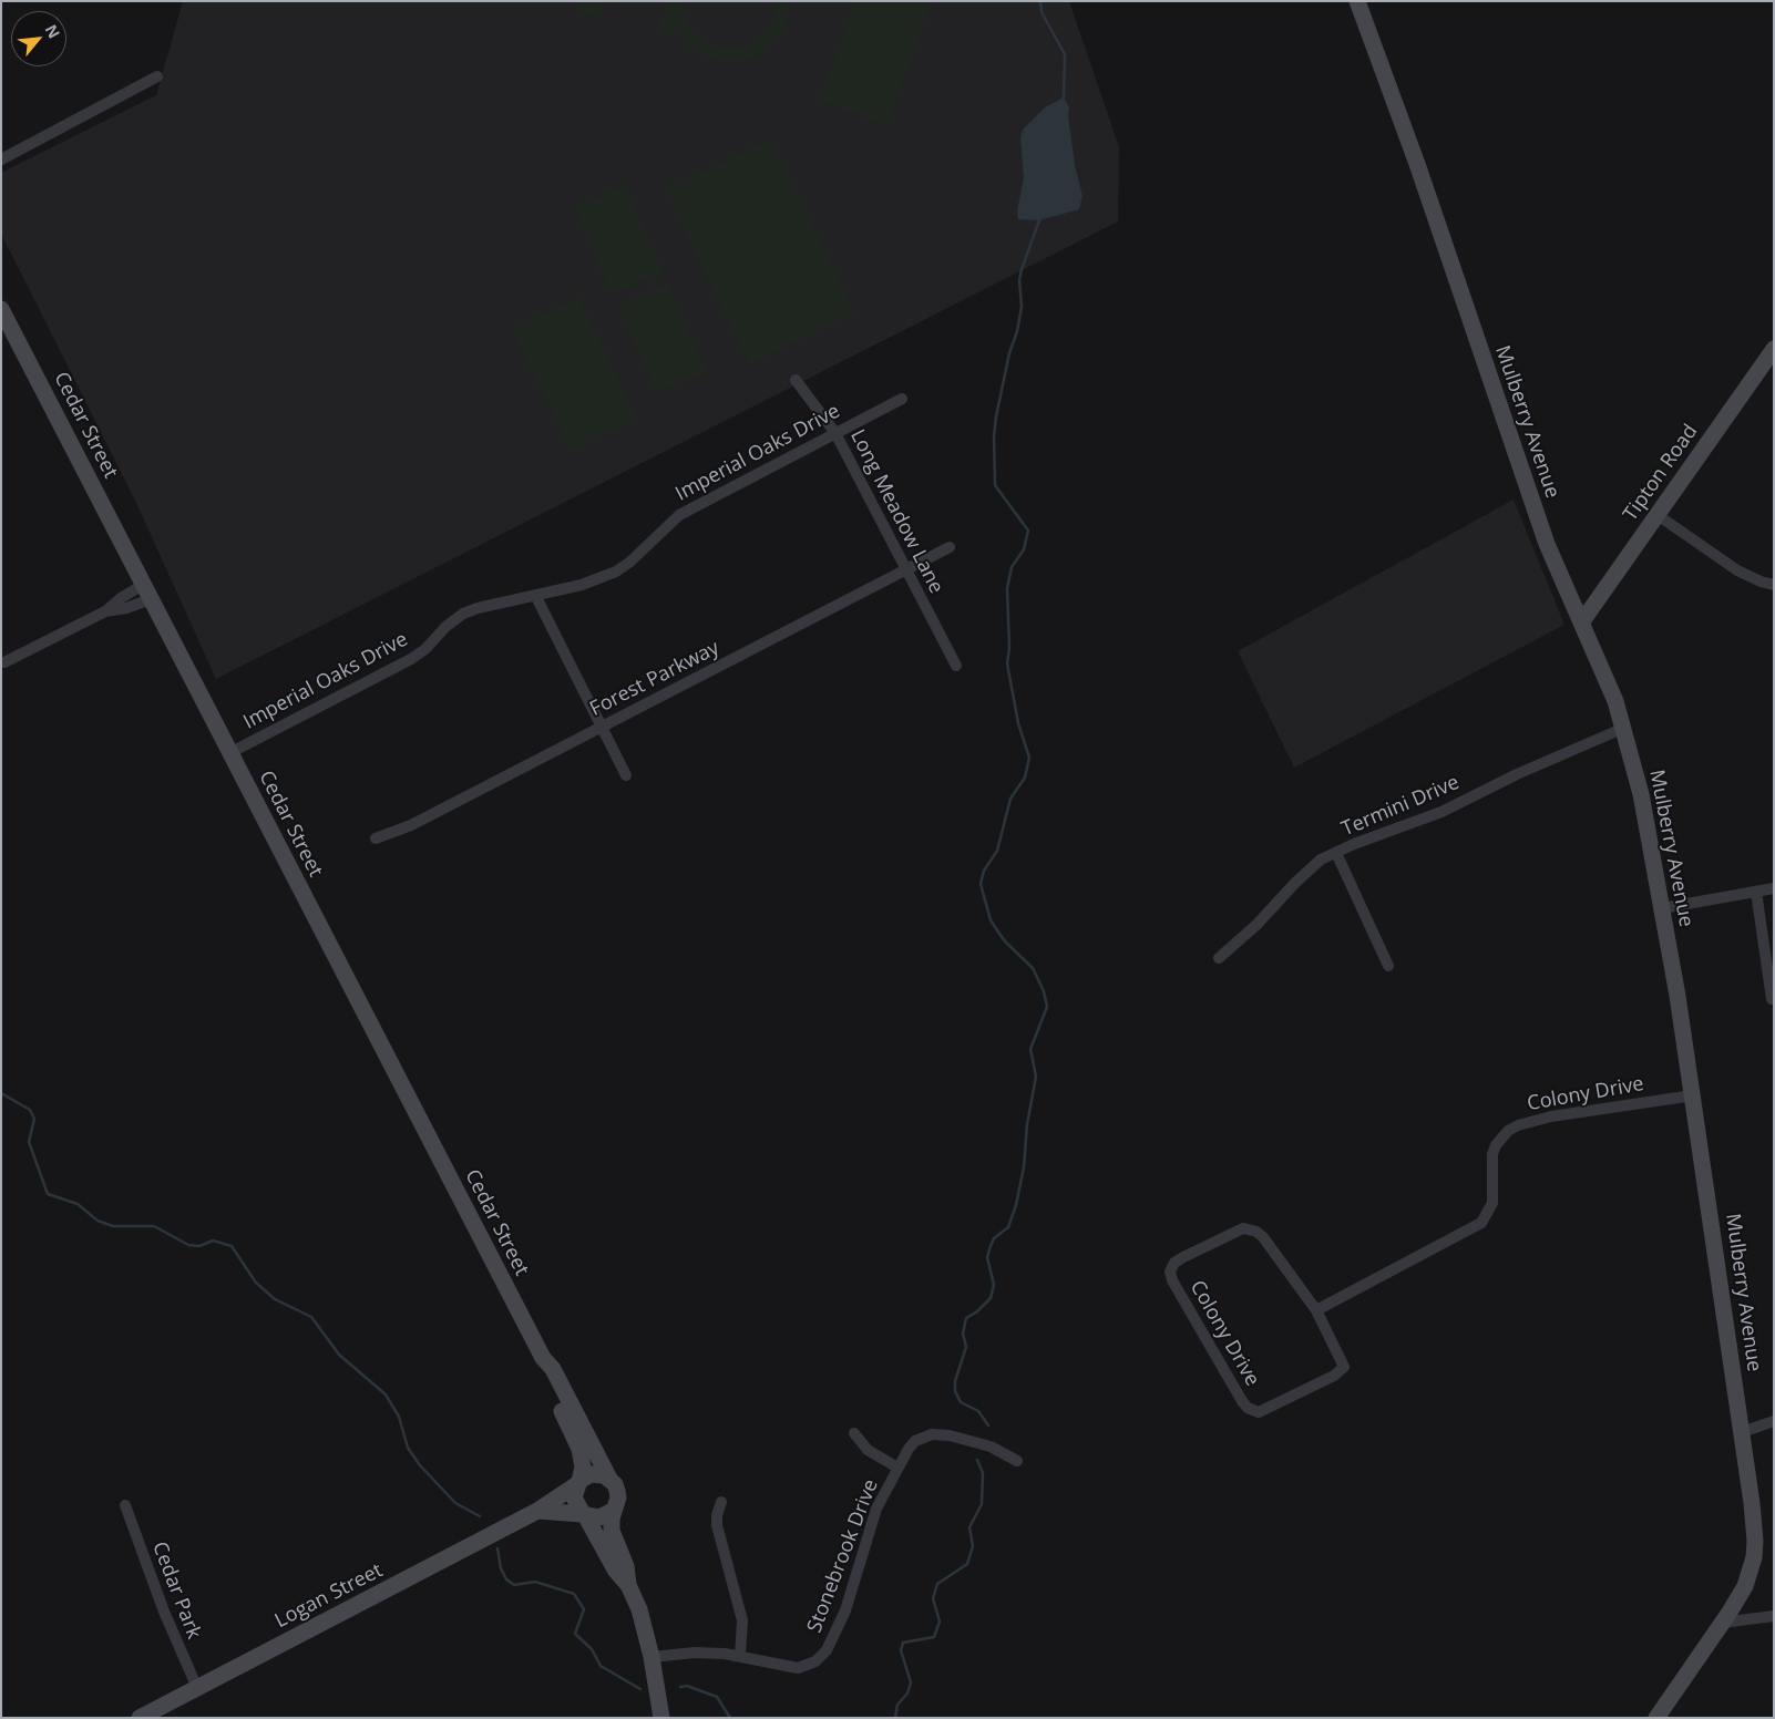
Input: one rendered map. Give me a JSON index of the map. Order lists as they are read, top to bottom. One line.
{"streets":{"main road":["Mulberry Avenue","Cedar Street","Tipton Road","Logan Street"],"street":["Imperial Oaks Drive","Long Meadow Lane","Forest Parkway","Termini Drive","Colony Drive","Stonebrook Drive","Cedar Park"]},"crossings":[["Mulberry Avenue","Tipton Road"],["Mulberry Avenue","Termini Drive"],["Mulberry Avenue","Colony Drive"],["Cedar Street","Imperial Oaks Drive"],["Cedar Street","Logan Street"],["Imperial Oaks Drive","Long Meadow Lane"],["Long Meadow Lane","Forest Parkway"],["Cedar Park","Logan Street"]],"north":"top right"}
